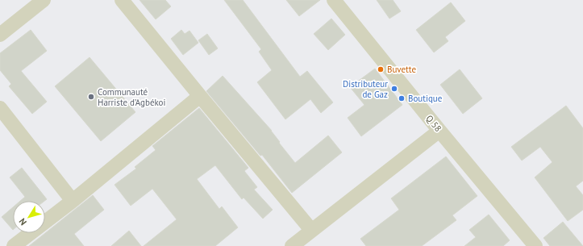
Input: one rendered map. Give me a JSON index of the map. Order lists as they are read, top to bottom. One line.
{"streets":{"street":["Q 58"]},"places":["Buvette","Distributeur de Gaz","Communauté Harriste d’Agbékoi","Boutique"],"north":"bottom left"}
